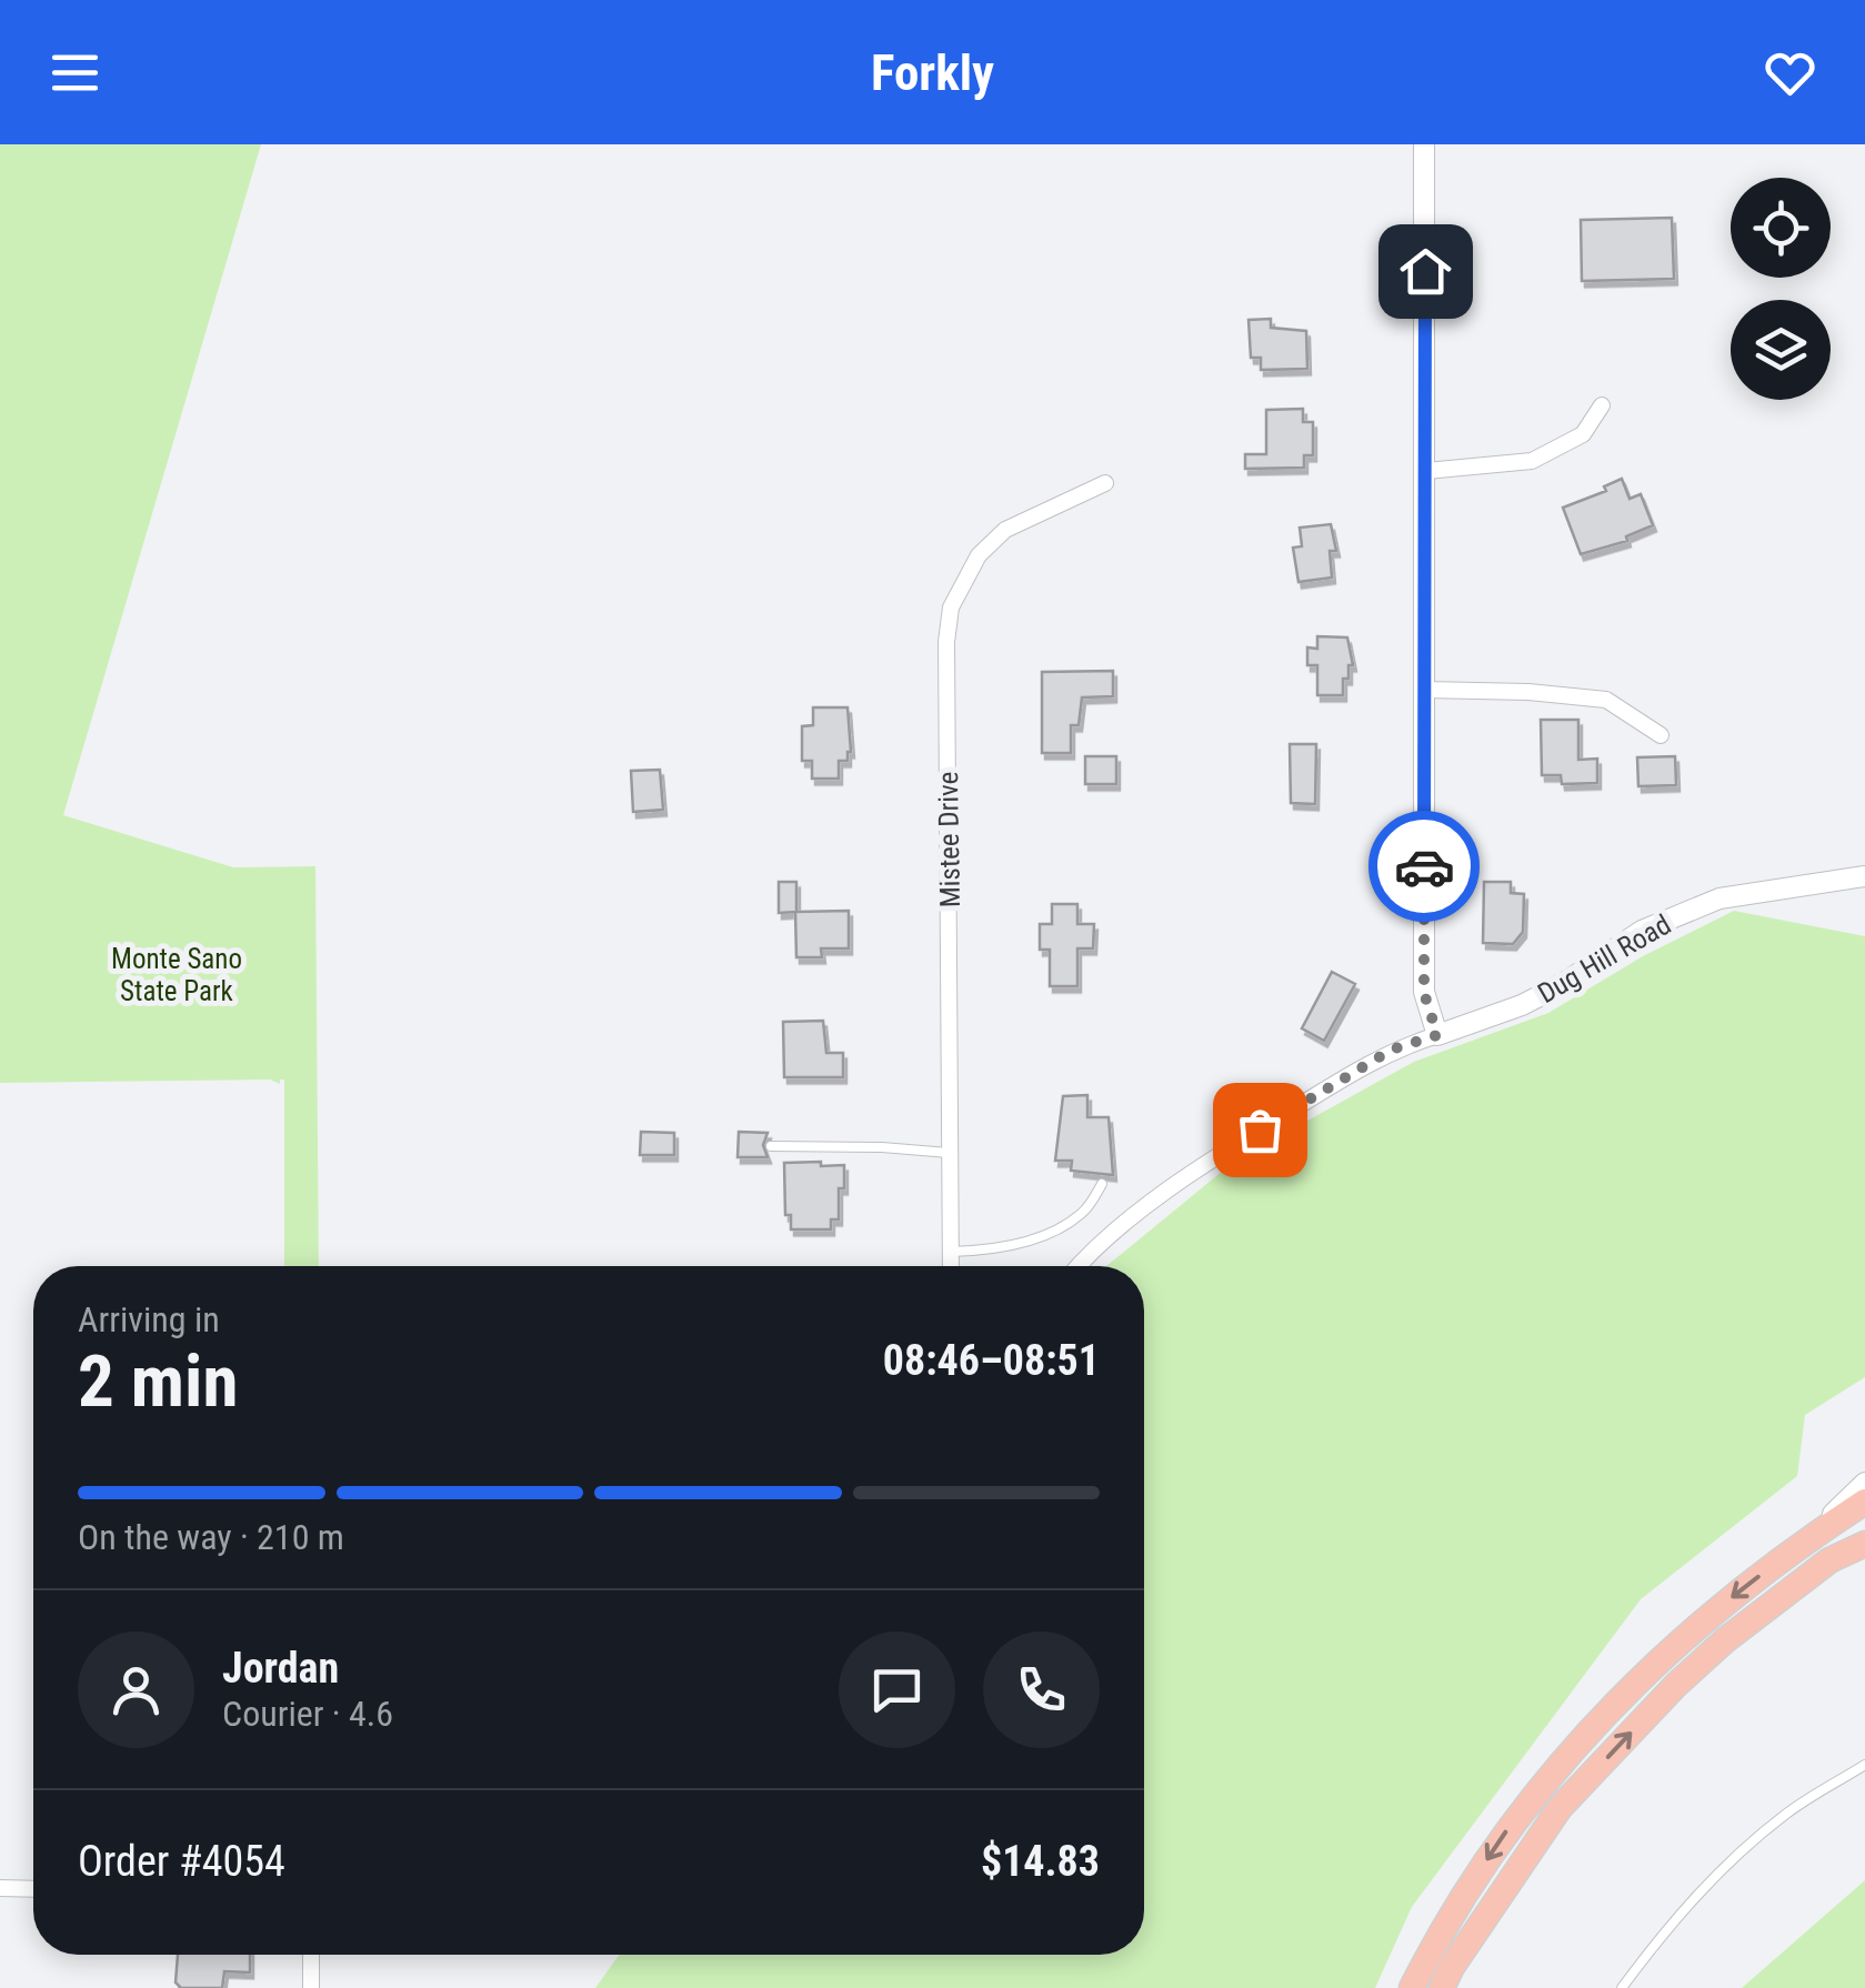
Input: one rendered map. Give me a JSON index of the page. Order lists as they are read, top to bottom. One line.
{"streets":{"street":["Mistee Drive","Dug Hill Road"]},"parks":["Monte Sano State Park"],"page":{"header":"Forkly","heading":["2 min","Arriving in","08:46–08:51"],"panel":["Jordan","Courier · 4.6","Order #4054","$14.83"],"bar":"On the way · 210 m"}}
